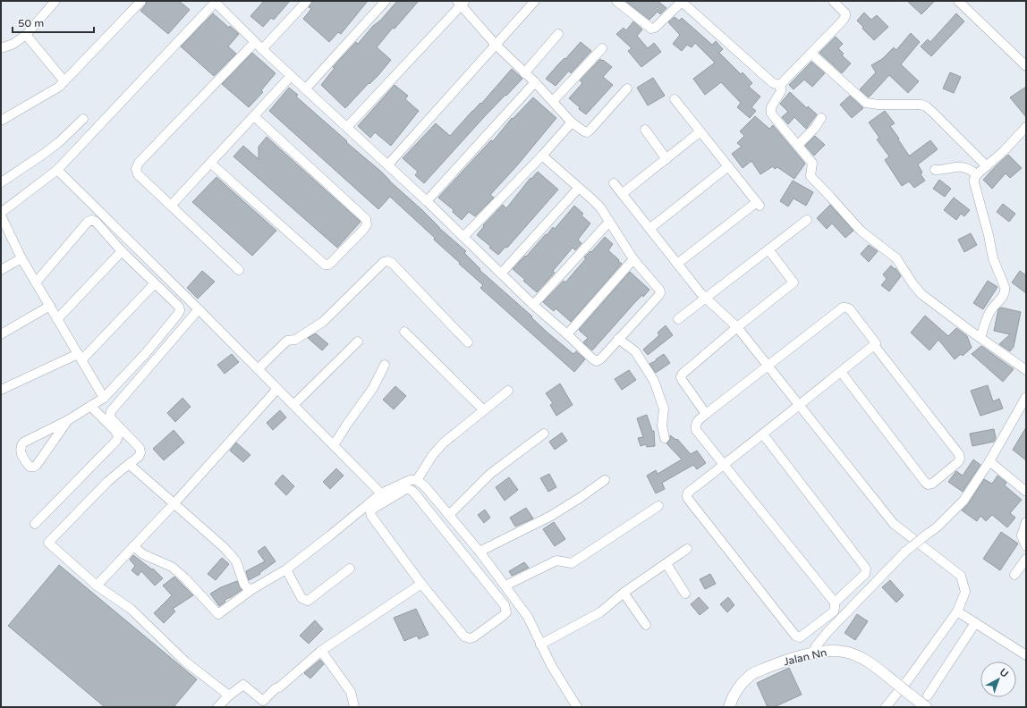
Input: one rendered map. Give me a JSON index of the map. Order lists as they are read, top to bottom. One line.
{"streets":{"street":["Jalan Nn"]},"scale_bar":"50 m","north":"top right"}
